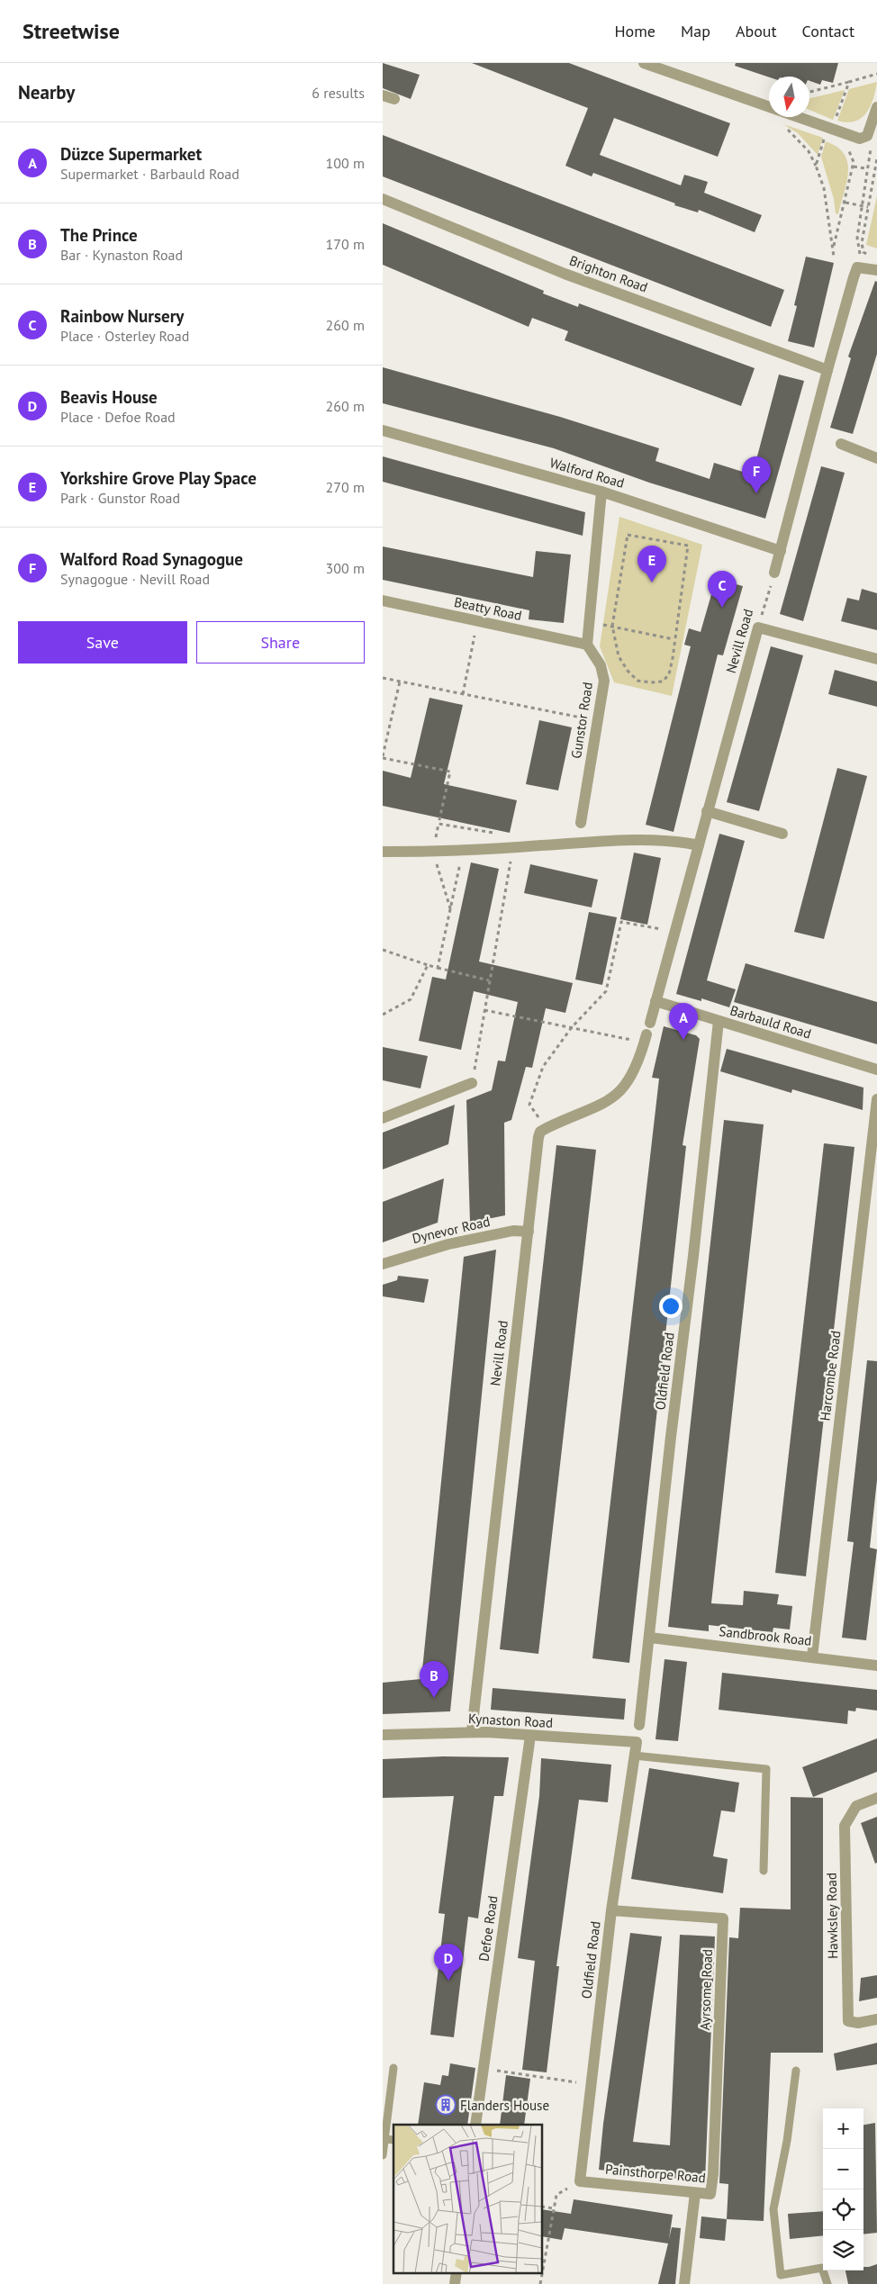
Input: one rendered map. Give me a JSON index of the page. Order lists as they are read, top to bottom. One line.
{"streets":{"street":["Brighton Road","Walford Road","Beatty Road","Nevill Road","Gunstor Road","Barbauld Road","Dynevor Road","Oldfield Road","Harcombe Road","Sandbrook Road","Kynaston Road","Hawksley Road","Defoe Road","Ayrsome Road","Painsthorpe Road"]},"crossings":[["Beatty Road","Gunstor Road"],["Nevill Road","Barbauld Road"],["Nevill Road","Dynevor Road"],["Nevill Road","Kynaston Road"],["Barbauld Road","Oldfield Road"],["Oldfield Road","Sandbrook Road"],["Oldfield Road","Kynaston Road"],["Oldfield Road","Ayrsome Road"],["Oldfield Road","Painsthorpe Road"],["Harcombe Road","Sandbrook Road"],["Kynaston Road","Defoe Road"],["Ayrsome Road","Painsthorpe Road"]],"places":{"building":["Flanders House"]},"north":"bottom","page":{"header":"Streetwise","nav":["Home","Map","About","Contact"],"heading":["Nearby","6 results"],"list":[{"mark":"A","name":"Düzce Supermarket","note":"Supermarket · Barbauld Road","value":"100 m"},{"mark":"B","name":"The Prince","note":"Bar · Kynaston Road","value":"170 m"},{"mark":"C","name":"Rainbow Nursery","note":"Place · Osterley Road","value":"260 m"},{"mark":"D","name":"Beavis House","note":"Place · Defoe Road","value":"260 m"},{"mark":"E","name":"Yorkshire Grove Play Space","note":"Park · Gunstor Road","value":"270 m"},{"mark":"F","name":"Walford Road Synagogue","note":"Synagogue · Nevill Road","value":"300 m"}],"pins":["F","E","C","A","B","D"],"buttons":["Save","Share"],"map_buttons":["+","−"]}}
